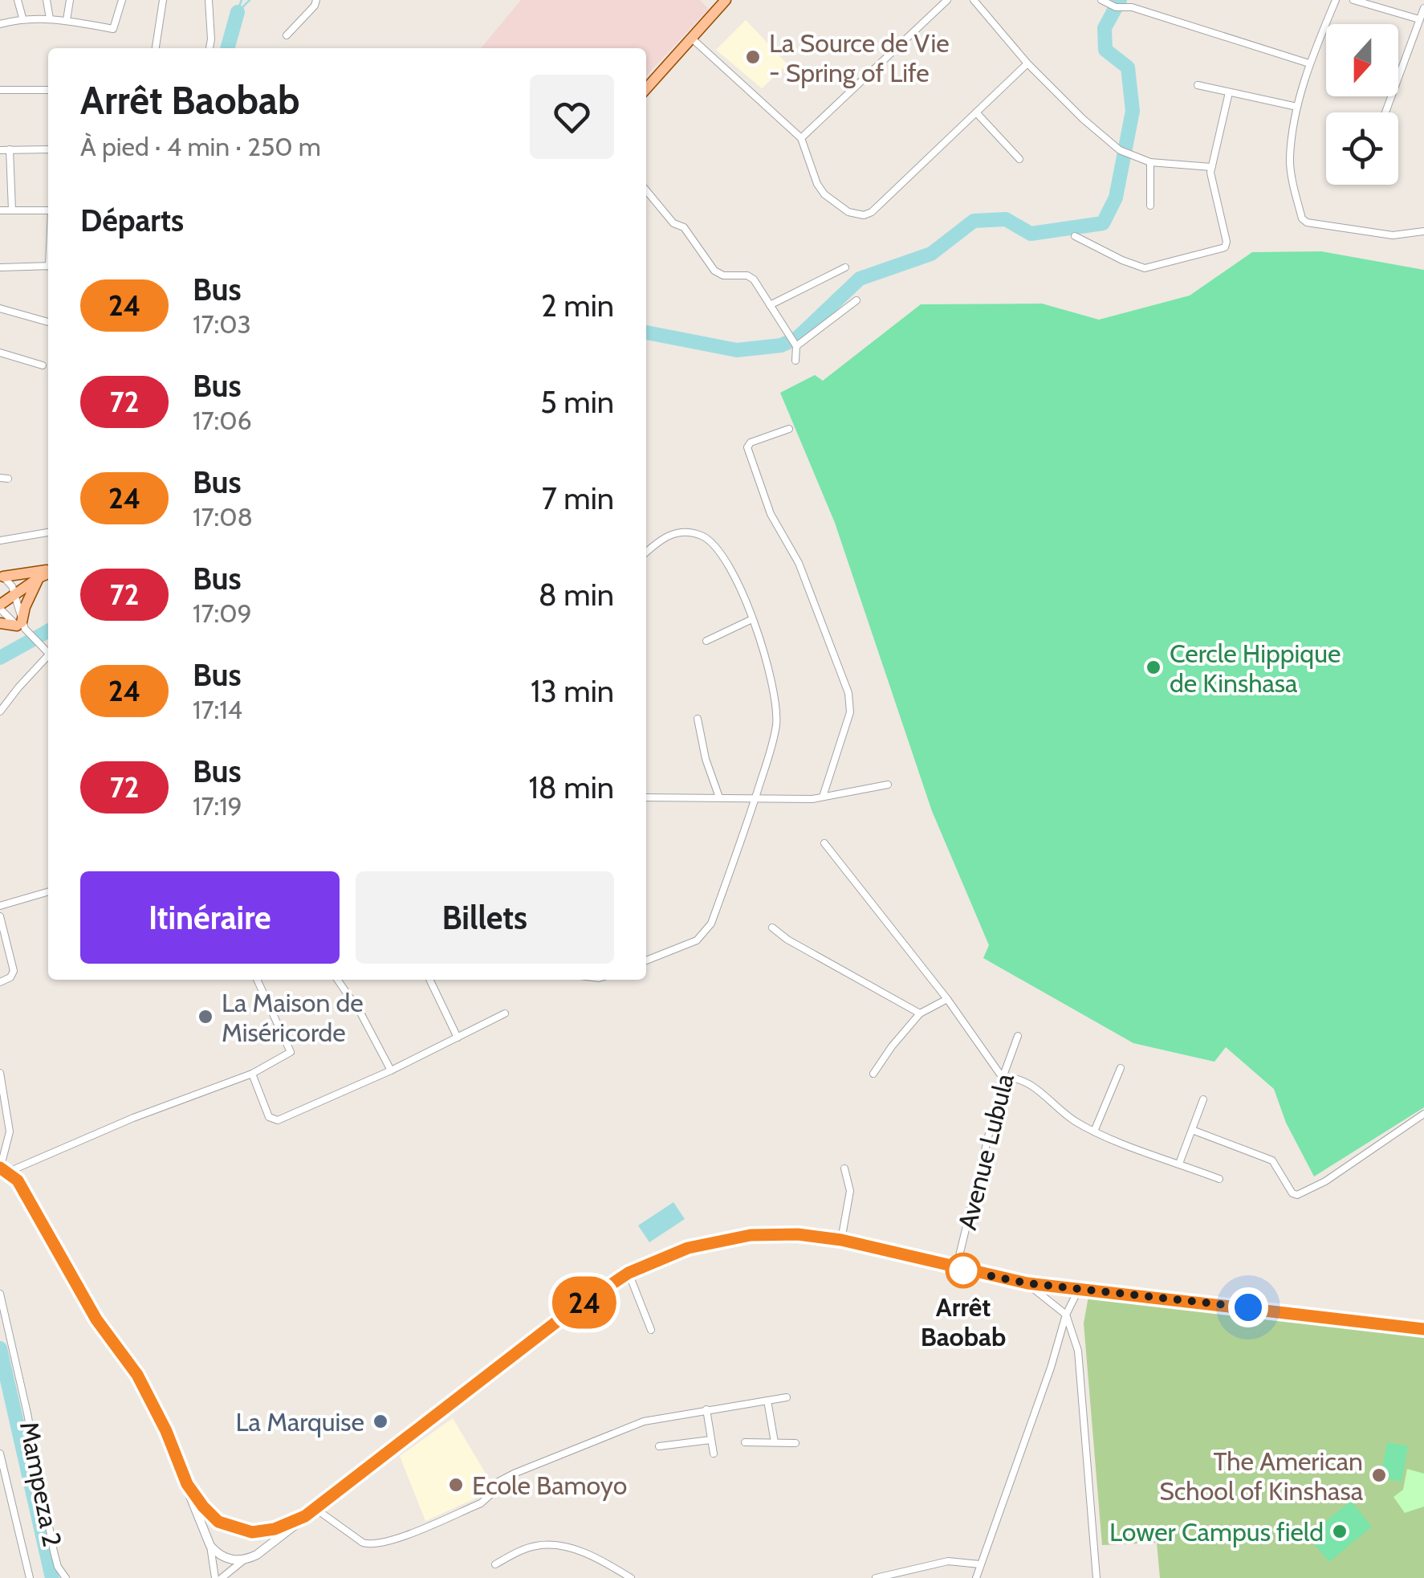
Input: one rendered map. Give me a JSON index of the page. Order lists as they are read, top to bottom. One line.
{"streets":{"street":["Avenue Lubula","Mampeza 2"]},"places":["La Source de Vie - Spring of Life","Cercle Hippique de Kinshasa","La Maison de Miséricorde","Arrêt Baobab","La Marquise","The American School of Kinshasa","Ecole Bamoyo","Lower Campus field"],"lines":["bus line 24"],"north":"bottom","page":{"on_map":"24","heading":[["Arrêt Baobab","À pied · 4 min · 250 m"],"Départs"],"list":[{"mark":"24","name":"Bus","note":"17:03","value":"2 min"},{"mark":"72","name":"Bus","note":"17:06","value":"5 min"},{"mark":"24","name":"Bus","note":"17:08","value":"7 min"},{"mark":"72","name":"Bus","note":"17:09","value":"8 min"},{"mark":"24","name":"Bus","note":"17:14","value":"13 min"},{"mark":"72","name":"Bus","note":"17:19","value":"18 min"}],"buttons":["Itinéraire","Billets"]}}
